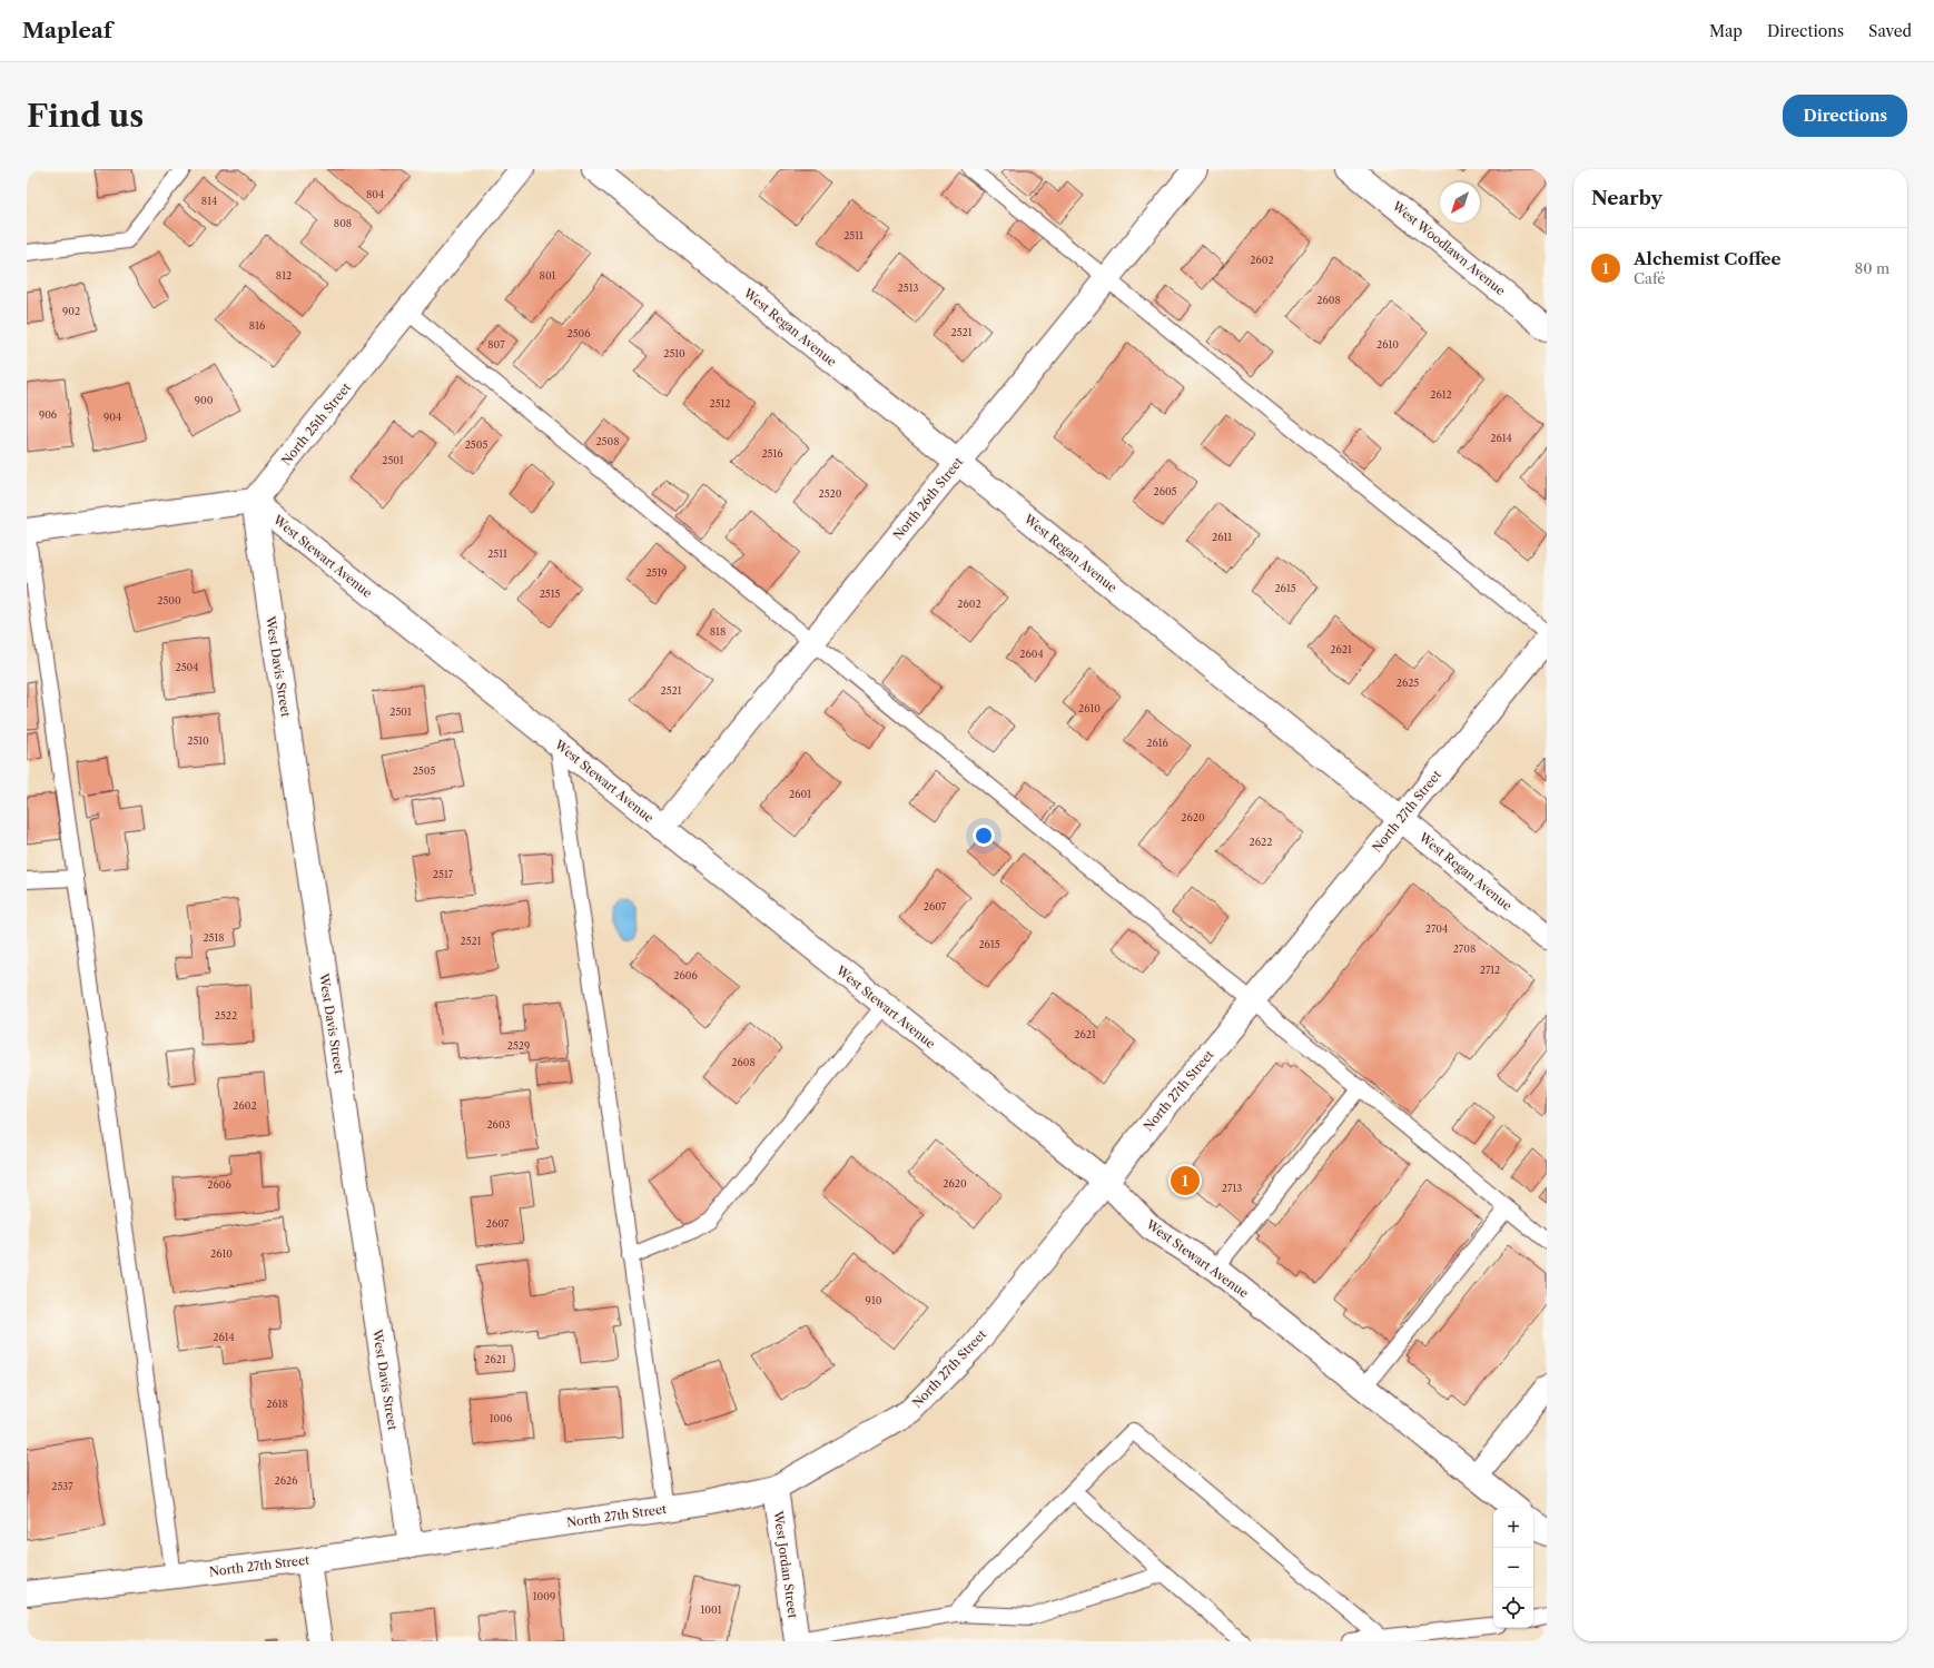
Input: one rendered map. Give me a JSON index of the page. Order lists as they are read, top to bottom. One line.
{"streets":{"street":["West Woodlawn Avenue","West Regan Avenue","North 25th Street","North 26th Street","West Stewart Avenue","West Davis Street","North 27th Street","West Jordan Street"]},"crossings":[["West Regan Avenue","North 26th Street"],["West Regan Avenue","North 27th Street"],["North 25th Street","West Stewart Avenue"],["North 25th Street","West Davis Street"],["North 26th Street","West Stewart Avenue"],["West Stewart Avenue","West Davis Street"],["West Stewart Avenue","North 27th Street"],["West Davis Street","North 27th Street"],["North 27th Street","West Jordan Street"]],"house_numbers":["804","814","808","2511","2602","812","801","2513","2608","902","816","2521","2506","807","2610","2510","2612","900","2512","906","904","2614","2508","2505","2516","2501","2605","2520","2611","2511","2519","2615","2515","2500","2602","818","2621","2604","2504","2625","2521","2610","2501","2510","2616","2505","2601","2620","2622","2517","2607","2704","2518","2521","2615","2708","2712","2606","2522","2621","2529","2608","2602","2603","2620","2606","2713","2607","2610","910","2614","2621","2618","1006","2626","2537","1009","1001"],"north":"bottom left","page":{"header":"Mapleaf","nav":["Map","Directions","Saved"],"buttons":"Directions","title":"Find us","heading":"Nearby","list":[{"mark":"1","name":"Alchemist Coffee","note":"Café","value":"80 m"}],"pins":"1","map_buttons":["+","−"]}}
